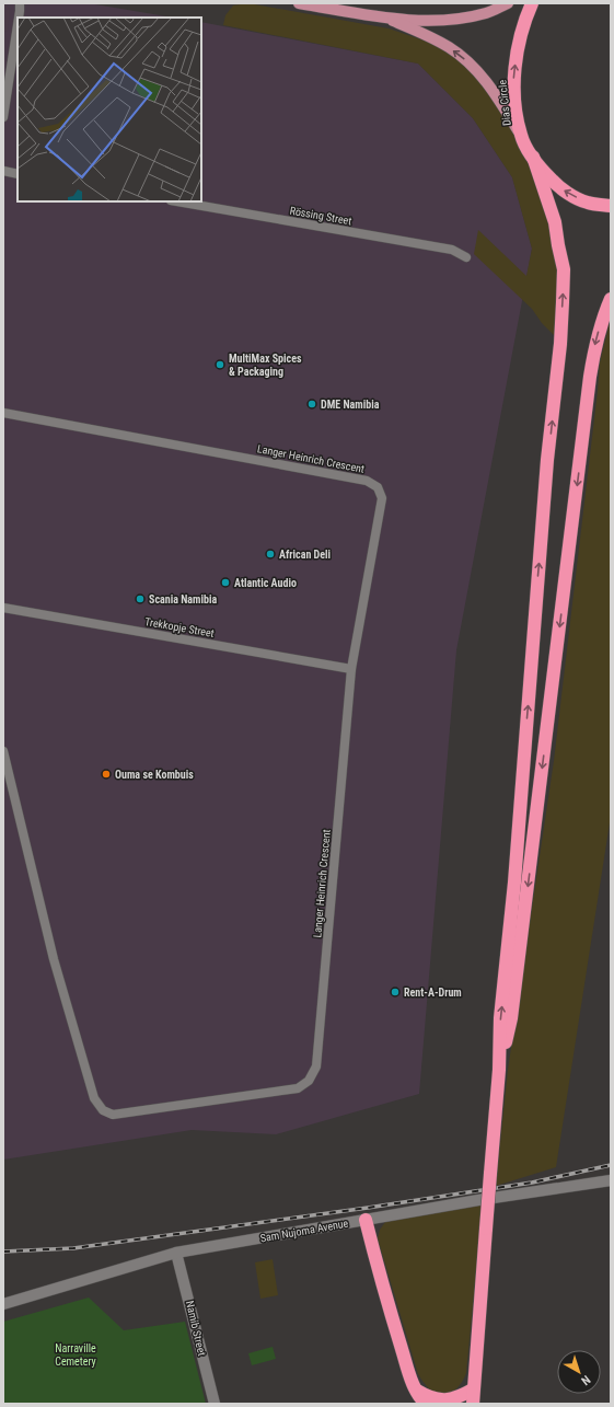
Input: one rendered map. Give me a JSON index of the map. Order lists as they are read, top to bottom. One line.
{"streets":{"highway":["Dias Circle"],"street":["Rössing Street","Langer Heinrich Crescent","Trekkopje Street","Sam Nujoma Avenue","Namib Street"]},"crossings":[["Langer Heinrich Crescent","Trekkopje Street"],["Sam Nujoma Avenue","Namib Street"]],"parks":["Narraville Cemetery"],"places":["MultiMax Spices & Packaging","DME Namibia","African Deli","Atlantic Audio","Scania Namibia","Ouma se Kombuis","Rent-A-Drum"],"north":"bottom right"}
